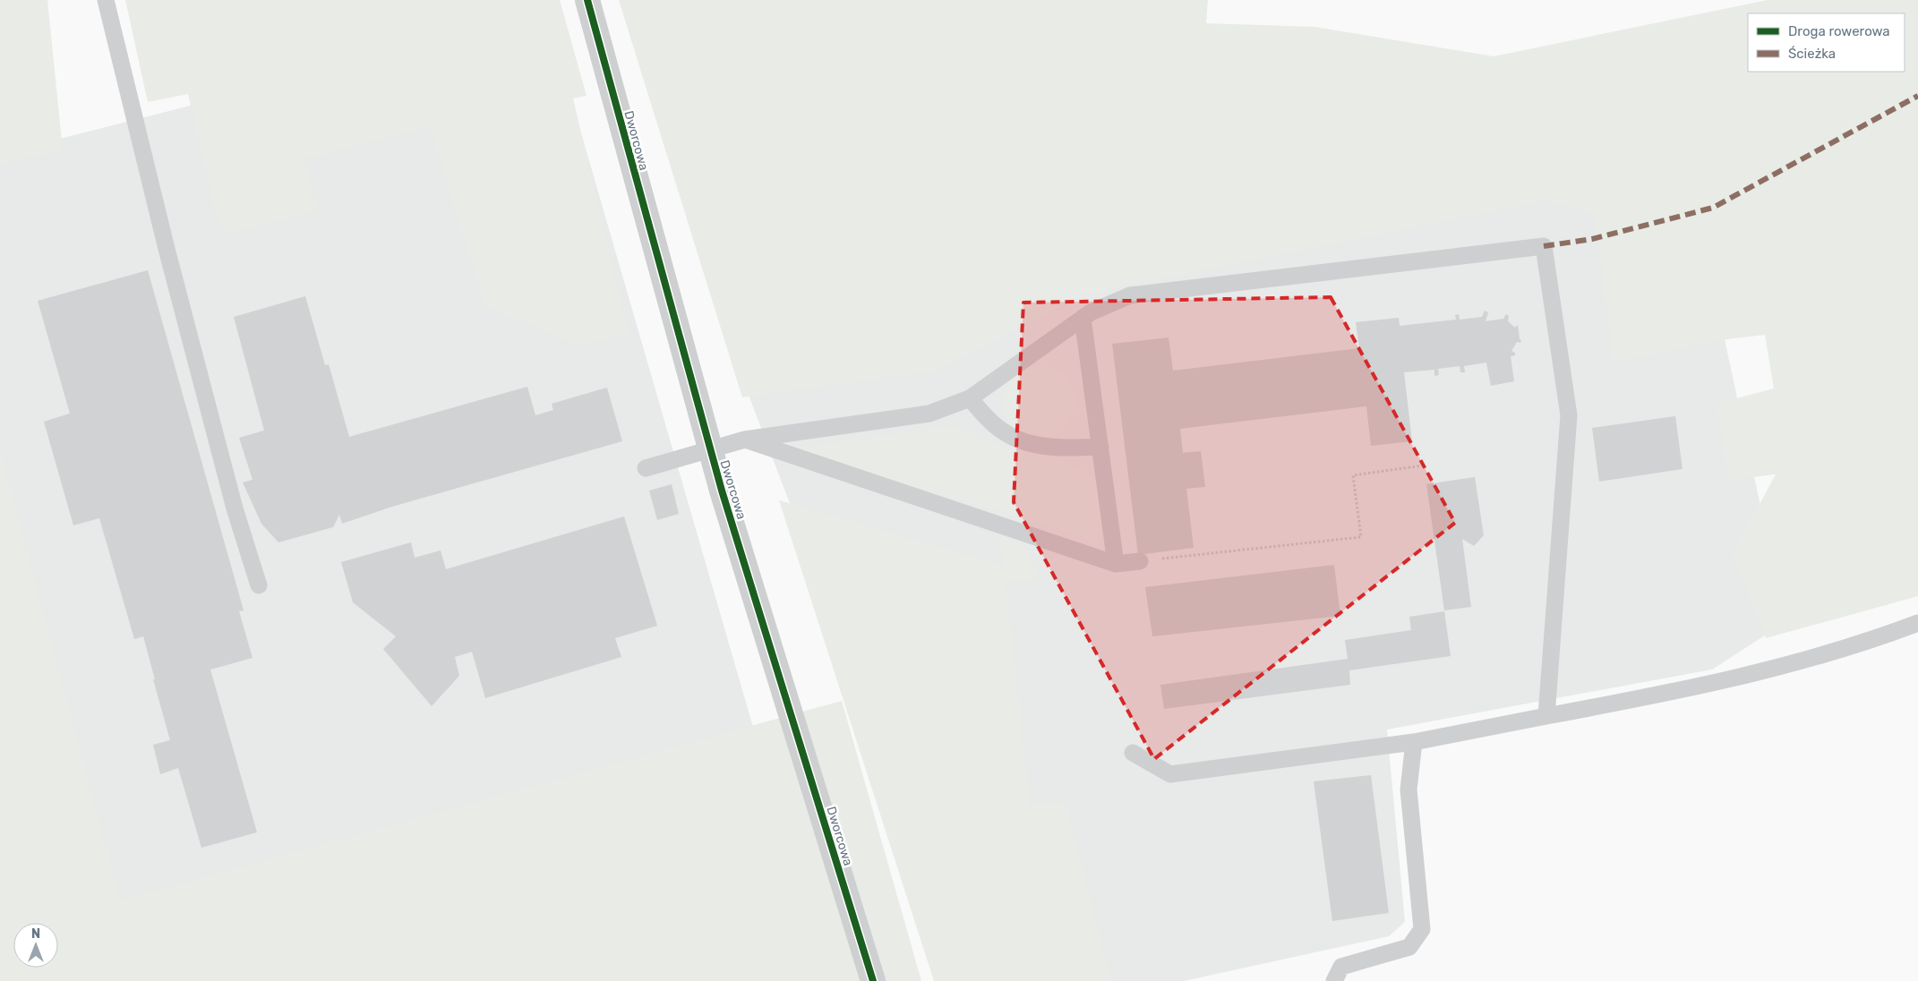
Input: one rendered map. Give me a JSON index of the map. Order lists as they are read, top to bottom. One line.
{"streets":{"street":["Dworcowa"]},"legend":["Droga rowerowa","Ścieżka"],"north":"top"}
